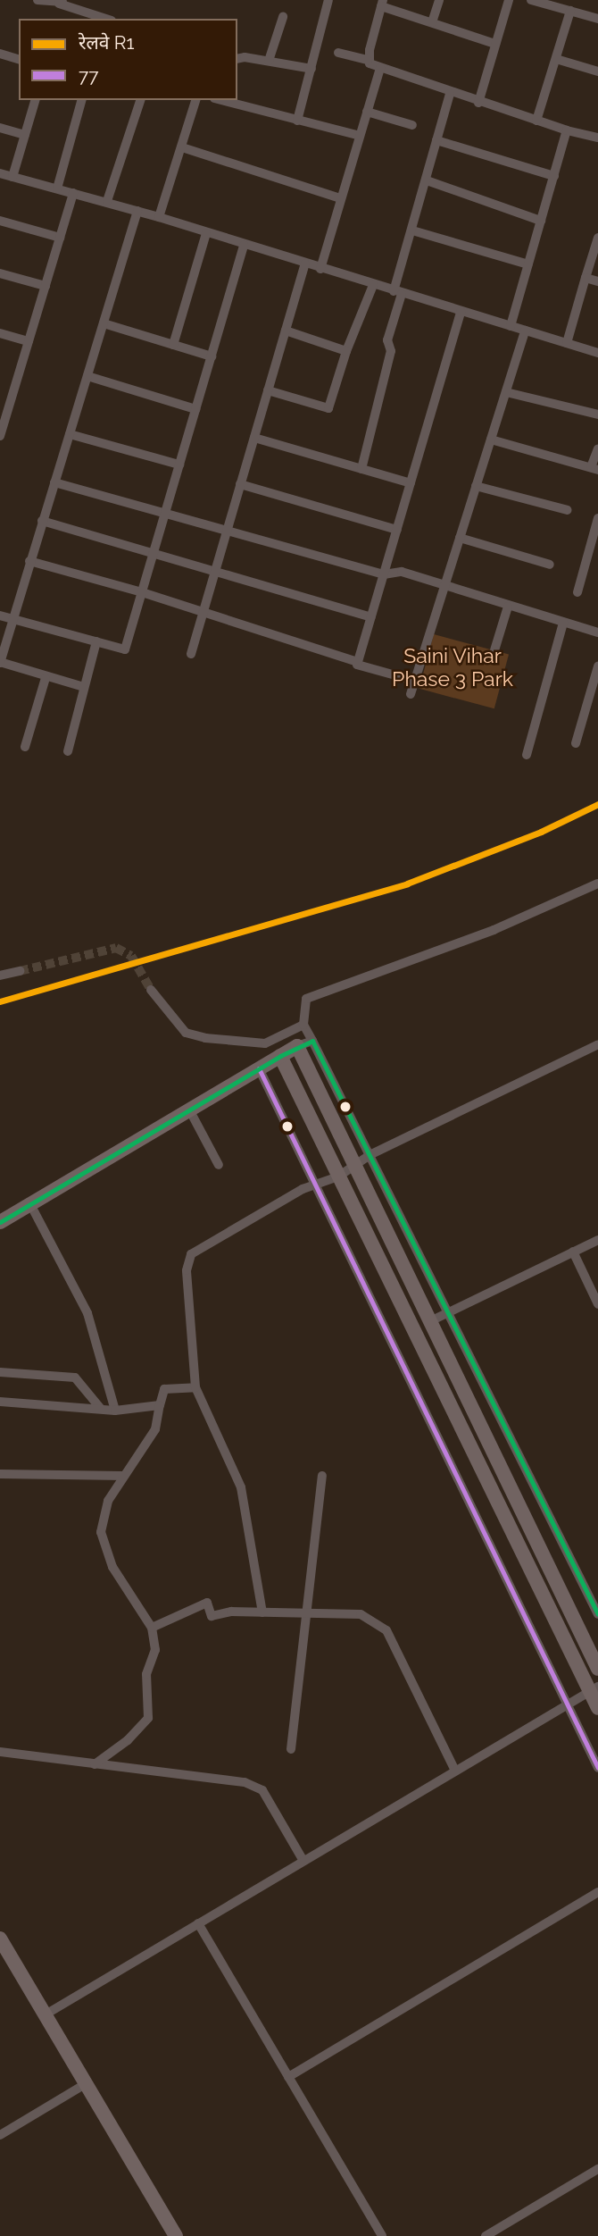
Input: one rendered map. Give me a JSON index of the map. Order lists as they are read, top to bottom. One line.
{"parks":["Saini Vihar Phase 3 Park"],"lines":["rail line R1","transit line 77"],"legend":["रेलवे R1","77"]}
